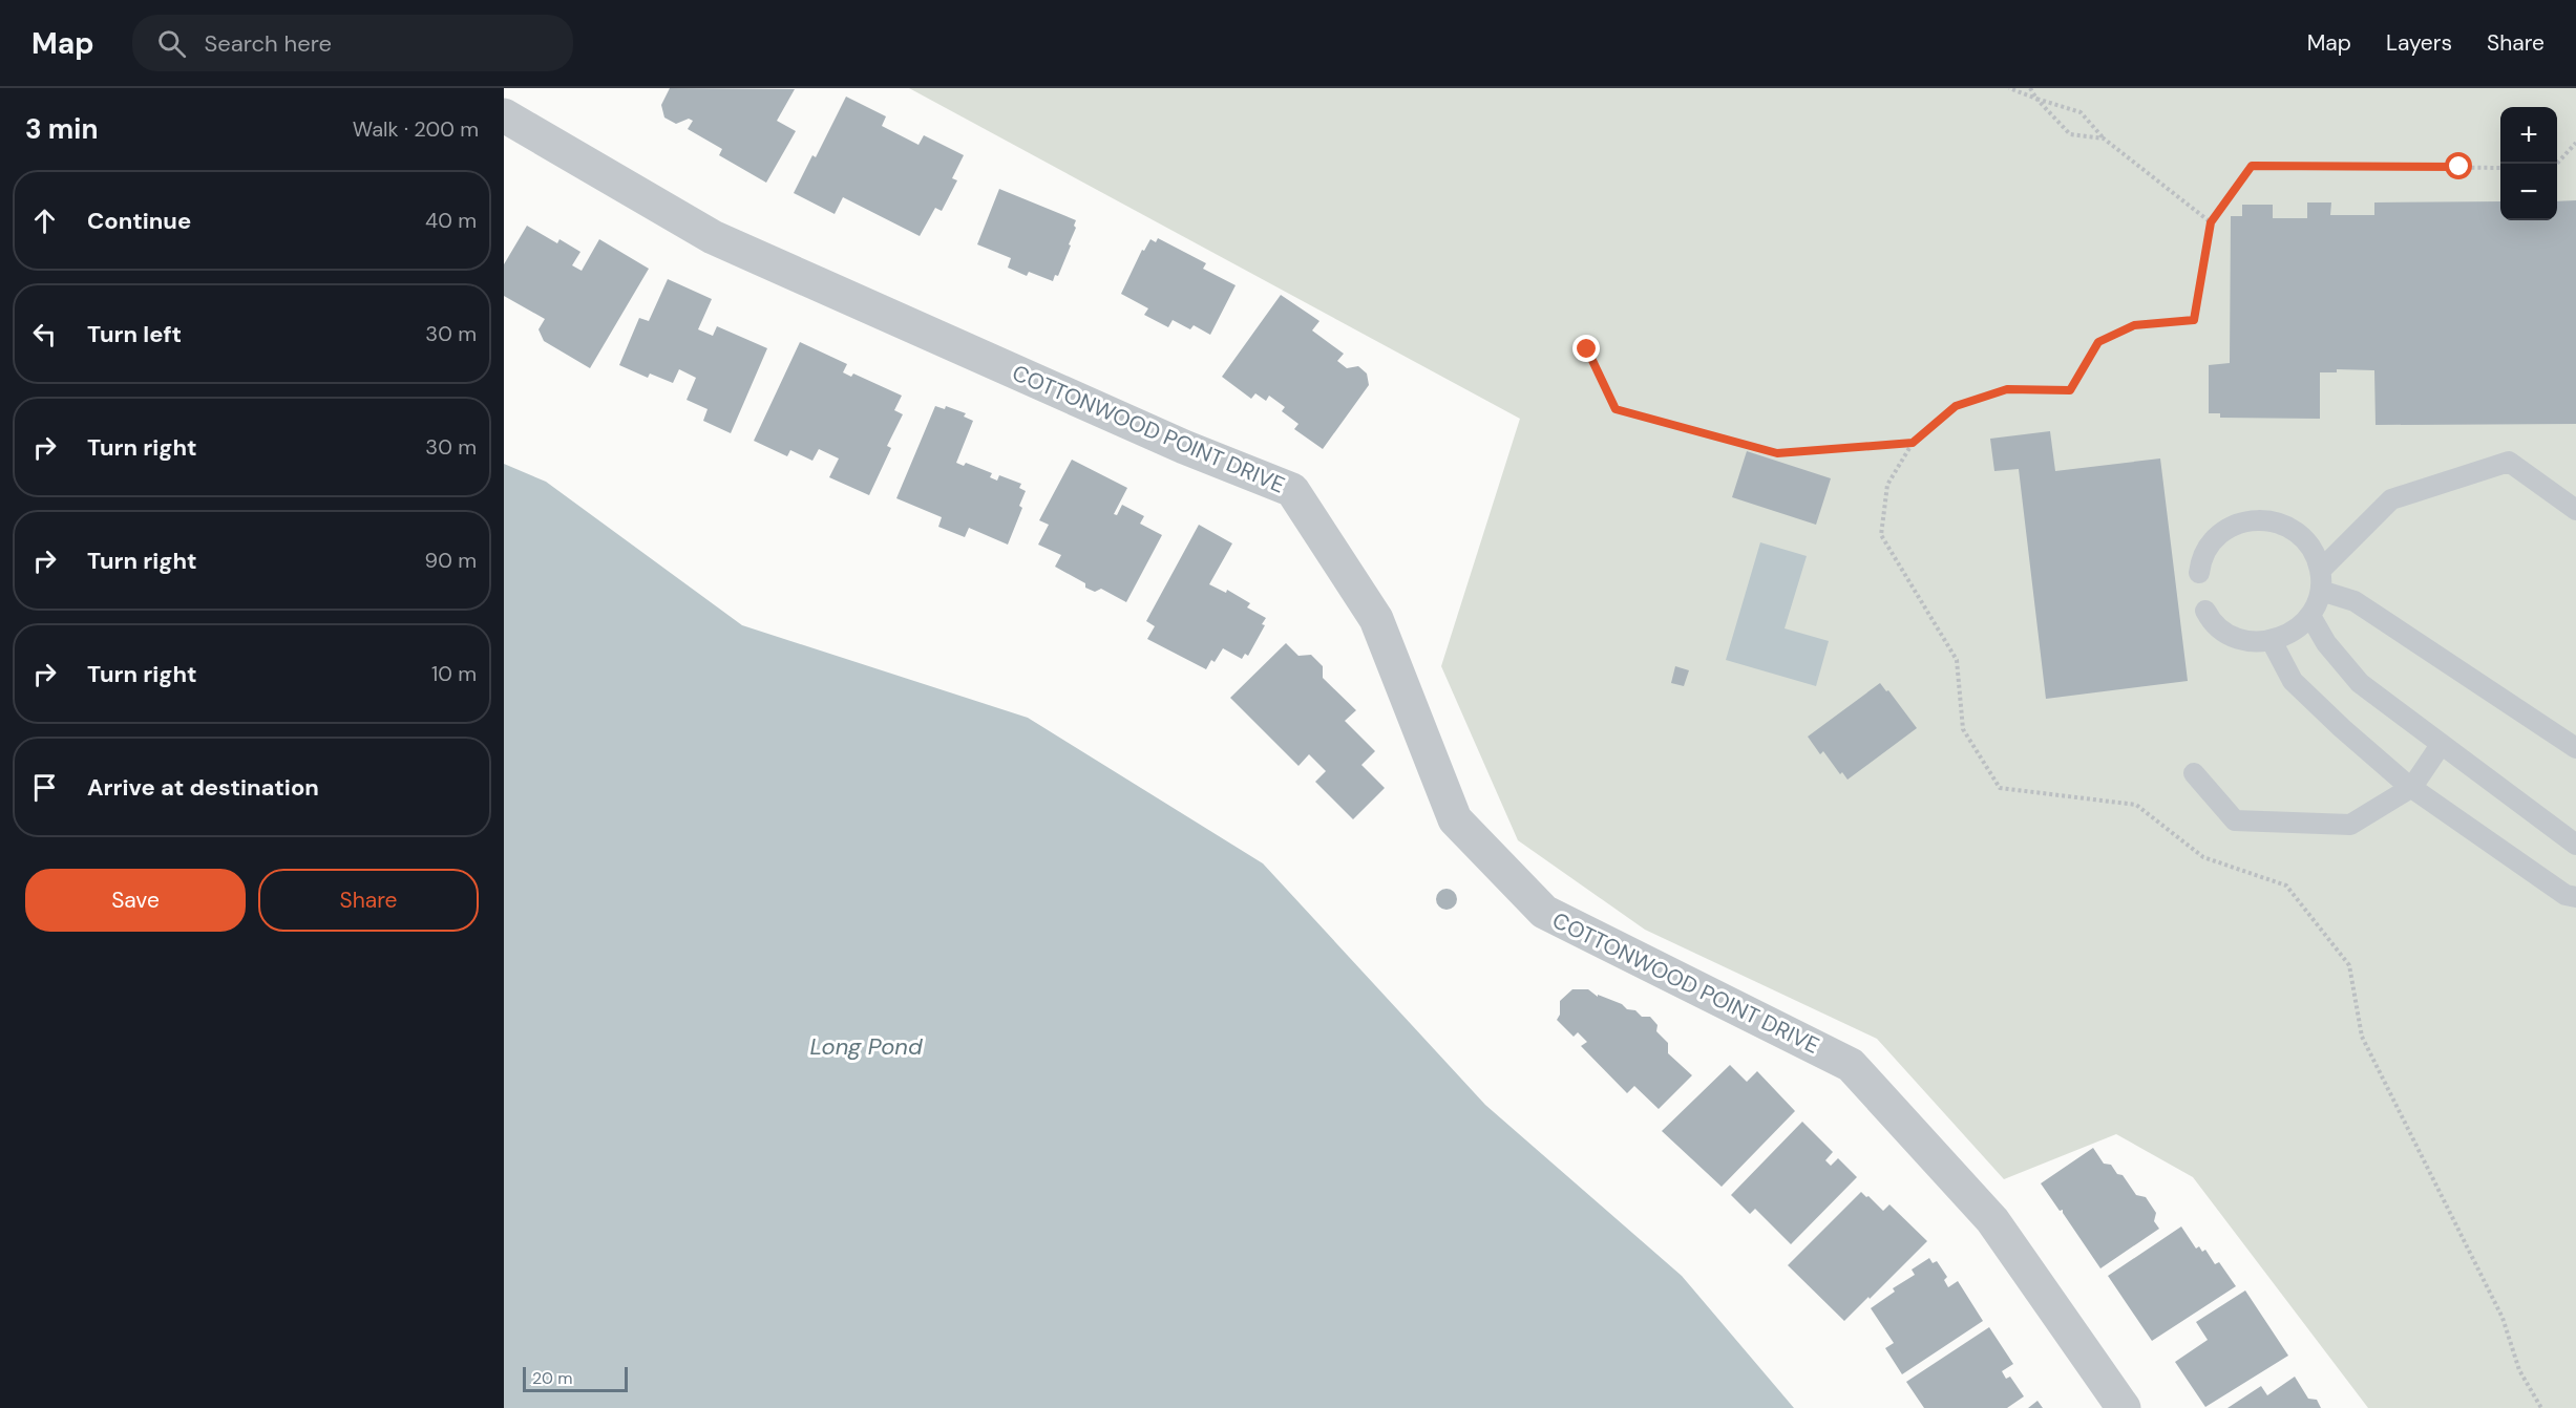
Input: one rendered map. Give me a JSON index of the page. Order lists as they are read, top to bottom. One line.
{"streets":{"street":["COTTONWOOD POINT DRIVE"]},"water":["Long Pond"],"scale_bar":"20 m","page":{"header":"Map","search":"Search here","nav":["Map","Layers","Share"],"heading":["3 min","Walk · 200 m"],"map_buttons":["+","−"],"list":[["Continue","40 m"],["Turn left","30 m"],["Turn right","30 m"],["Turn right","90 m"],["Turn right","10 m"],"Arrive at destination"],"buttons":["Save","Share"],"scale":"20 m"}}
